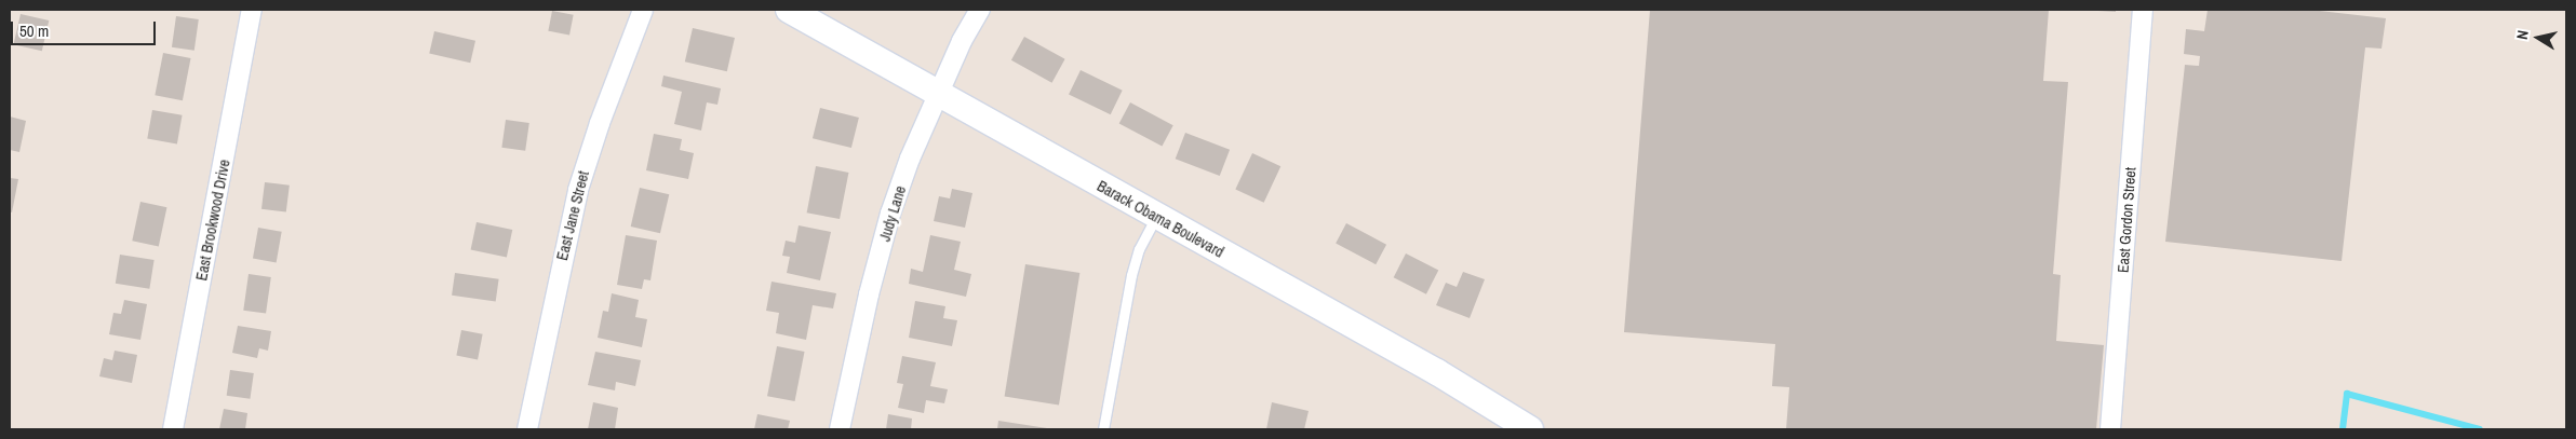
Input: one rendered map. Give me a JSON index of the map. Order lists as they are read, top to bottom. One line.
{"streets":{"main road":["Barack Obama Boulevard"],"street":["Judy Lane","East Jane Street","East Brookwood Drive","East Gordon Street"]},"crossings":[["Judy Lane","Barack Obama Boulevard"]],"scale_bar":"50 m","north":"left"}
